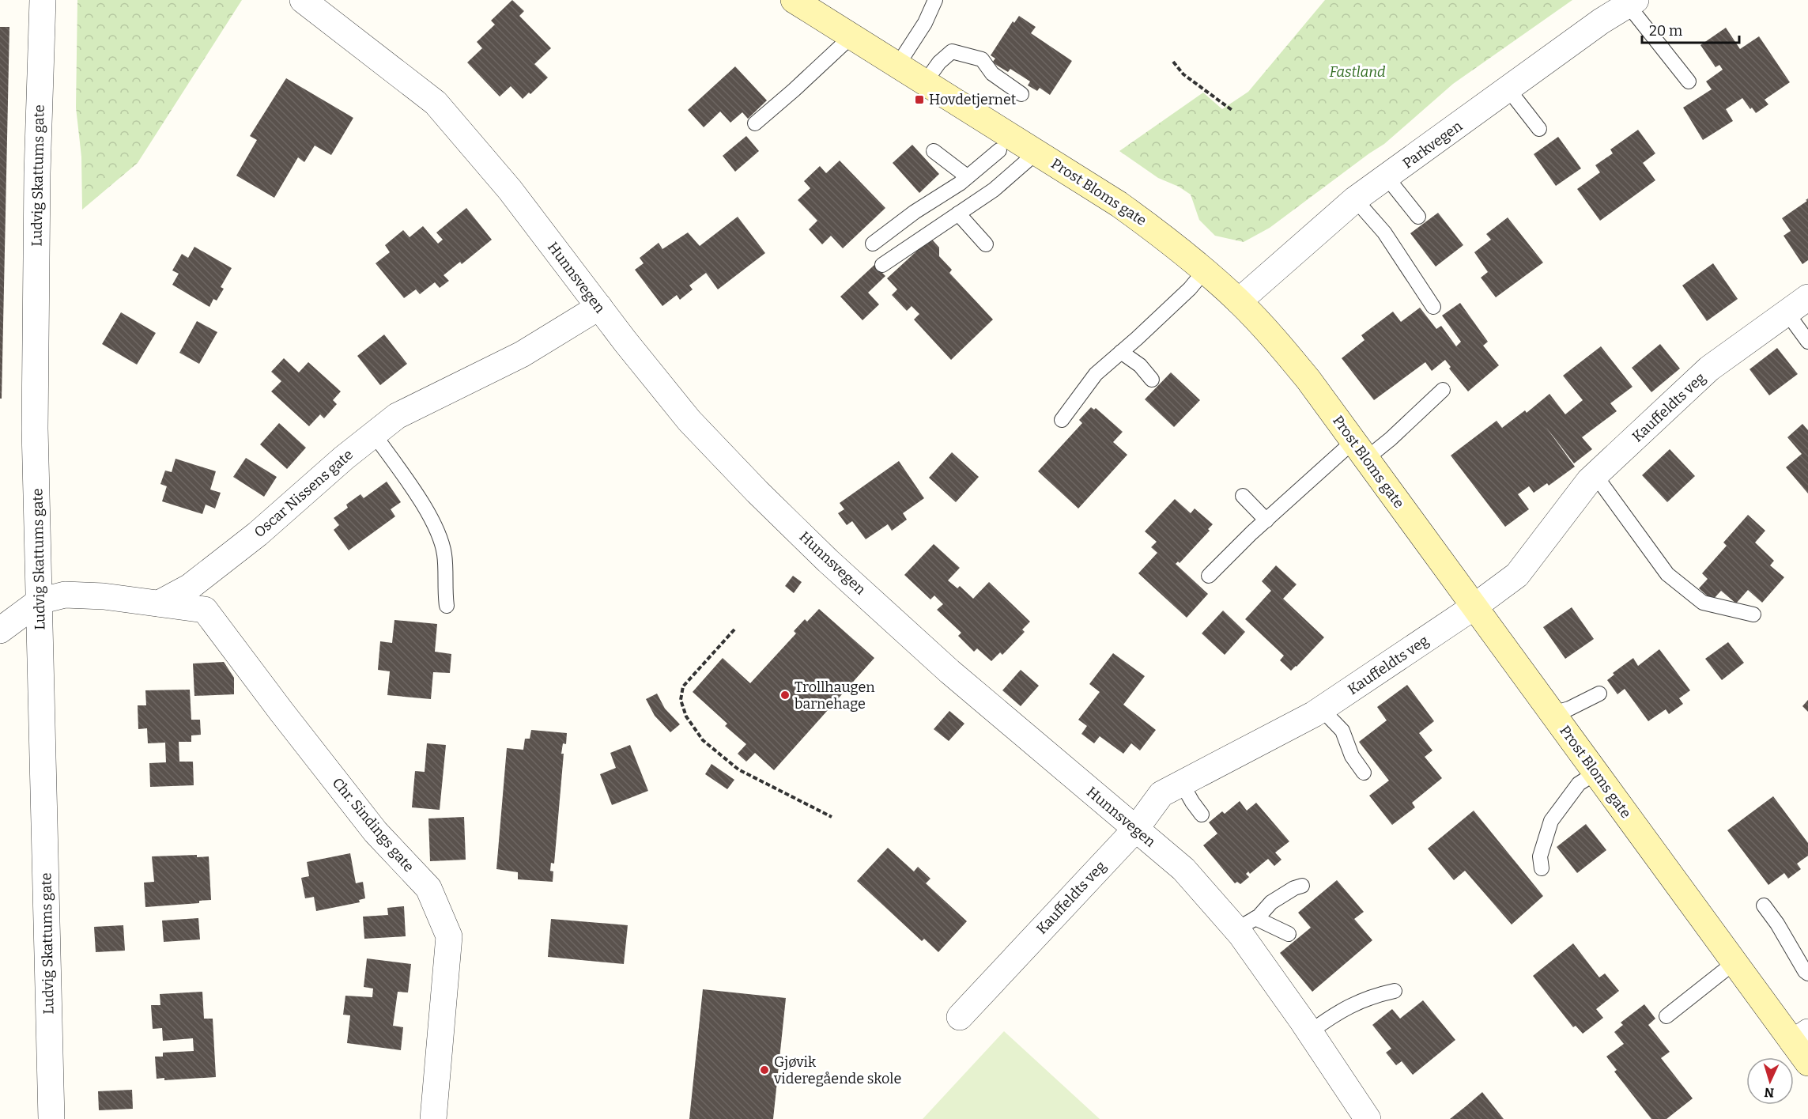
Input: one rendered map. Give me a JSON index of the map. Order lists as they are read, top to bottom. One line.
{"streets":{"main road":["Prost Bloms gate"],"street":["Parkvegen","Ludvig Skattums gate","Hunnsvegen","Kauffeldts veg","Oscar Nissens gate","Chr. Sindings gate"]},"crossings":[["Parkvegen","Prost Bloms gate"],["Prost Bloms gate","Kauffeldts veg"],["Hunnsvegen","Kauffeldts veg"],["Hunnsvegen","Oscar Nissens gate"],["Oscar Nissens gate","Chr. Sindings gate"]],"parks":["Fastland"],"places":{"transit":["Hovdetjernet"],"other":["Trollhaugen barnehage","Gjøvik videregående skole"]},"scale_bar":"20 m","north":"bottom"}
